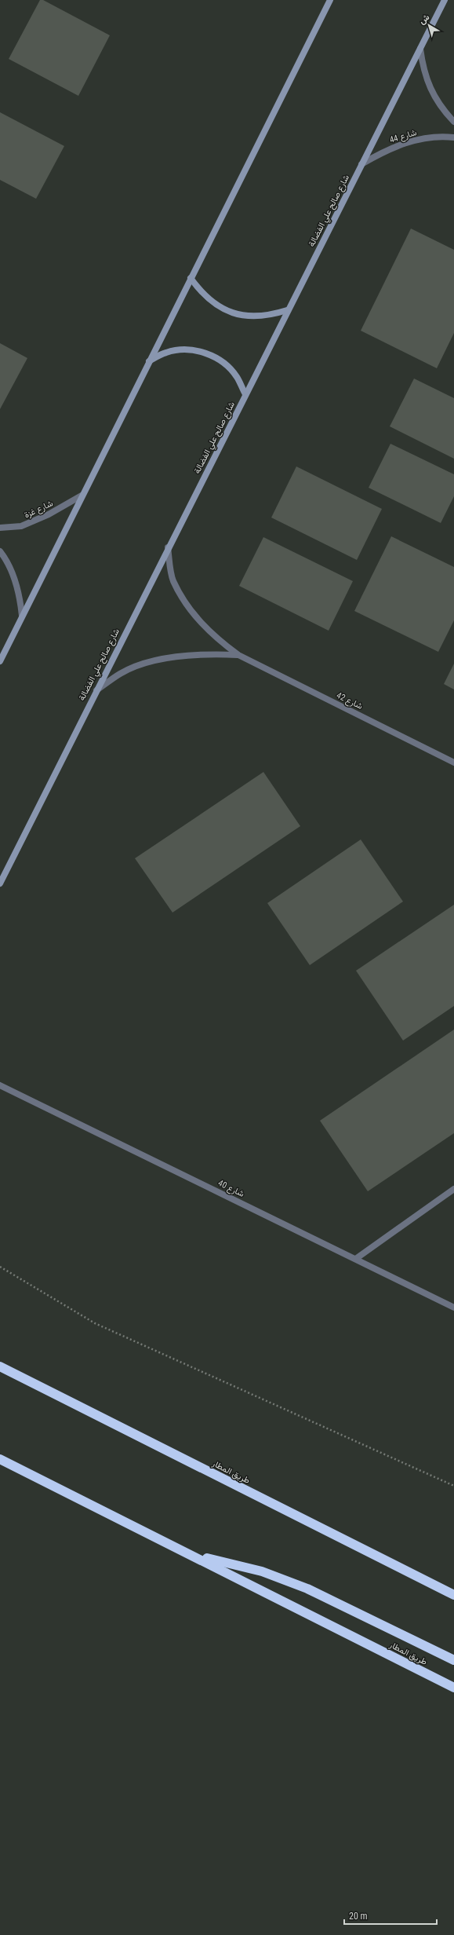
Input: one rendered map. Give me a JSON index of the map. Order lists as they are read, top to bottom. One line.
{"streets":{"highway":["طريق المطار"],"street":["شارع 44","شارع صالح علي الفضالة","شارع غزة","شارع 42","شارع 40"]},"crossings":[["شارع 44","شارع صالح علي الفضالة"],["شارع صالح علي الفضالة","شارع 42"]],"scale_bar":"20 m","north":"top left"}
